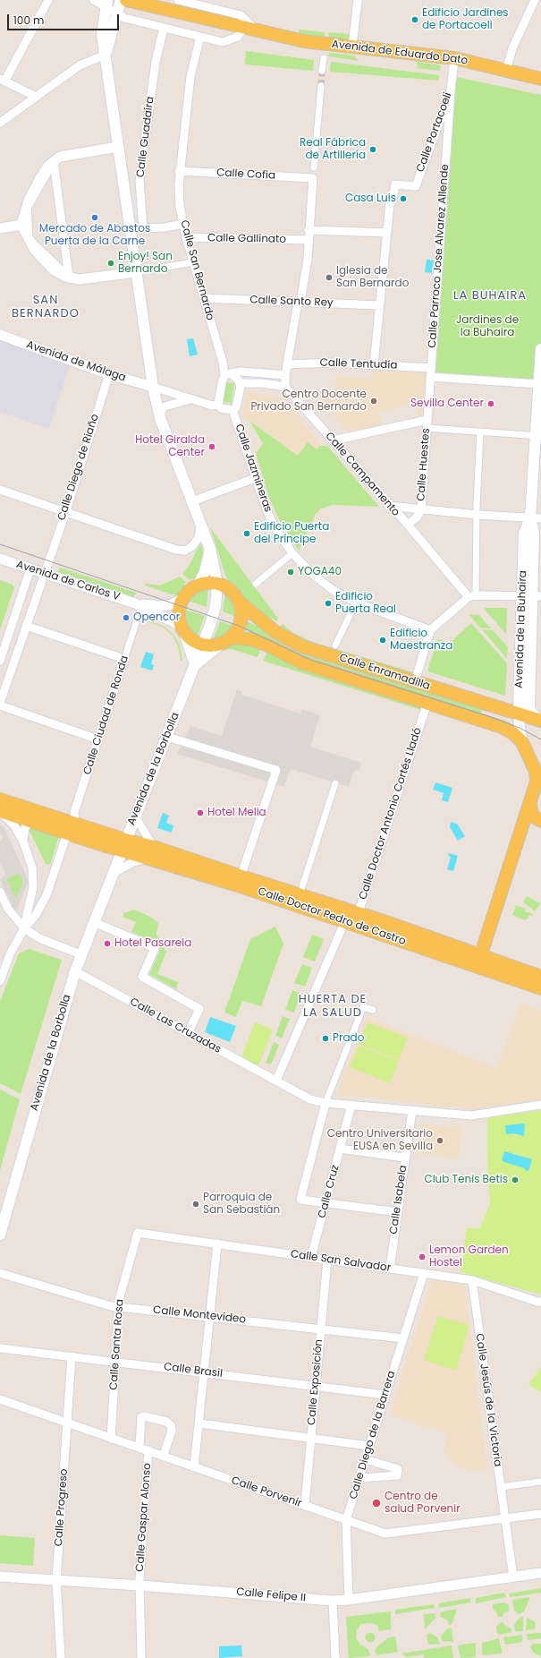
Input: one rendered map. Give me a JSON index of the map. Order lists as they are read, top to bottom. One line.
{"streets":{"main road":["Avenida de Eduardo Dato","Avenida de la Buhaira","Calle Enramadilla","Avenida de la Borbolla","Calle Doctor Pedro de Castro"],"street":["Calle Portacoeli","Calle Guadaíra","Calle Cofia","Calle Gallinato","Calle Parroco Jose Alvarez Allende","Calle San Bernardo","Calle Santo Rey","Avenida de Málaga","Calle Tentudía","Calle Huestes","Calle Diego de Riaño","Calle Jazmineras","Calle Campamento","Avenida de Carlos V","Calle Ciudad de Ronda","Calle Doctor Antonio Cortés Lladó","Calle Las Cruzadas","Calle Cruz","Calle Isabela","Calle San Salvador","Calle Montevideo","Calle Santa Rosa","Calle Brasil","Calle Exposición","Calle Jesús de la Victoria","Calle Diego de la Barrera","Calle Porvenir","Calle Progreso","Calle Gaspar Alonso","Calle Felipe II"]},"crossings":[["Avenida de Eduardo Dato","Calle Portacoeli"],["Calle Portacoeli","Calle Parroco Jose Alvarez Allende"],["Calle Guadaíra","Calle San Bernardo"],["Calle Cofia","Calle San Bernardo"],["Calle Gallinato","Calle San Bernardo"],["Calle Parroco Jose Alvarez Allende","Calle Tentudía"],["Calle Parroco Jose Alvarez Allende","Calle Huestes"],["Calle San Bernardo","Calle Santo Rey"],["Avenida de Málaga","Calle Diego de Riaño"],["Avenida de Málaga","Avenida de la Borbolla"],["Calle Diego de Riaño","Avenida de Carlos V"],["Avenida de Carlos V","Calle Ciudad de Ronda"],["Avenida de la Buhaira","Calle Enramadilla"],["Calle Enramadilla","Avenida de la Borbolla"],["Calle Enramadilla","Calle Doctor Antonio Cortés Lladó"],["Avenida de la Borbolla","Calle Doctor Pedro de Castro"],["Avenida de la Borbolla","Calle Las Cruzadas"],["Calle Doctor Antonio Cortés Lladó","Calle Doctor Pedro de Castro"],["Calle Doctor Antonio Cortés Lladó","Calle Las Cruzadas"],["Calle Las Cruzadas","Calle Cruz"],["Calle Las Cruzadas","Calle Isabela"],["Calle Cruz","Calle San Salvador"],["Calle Isabela","Calle San Salvador"],["Calle San Salvador","Calle Santa Rosa"],["Calle San Salvador","Calle Exposición"],["Calle San Salvador","Calle Jesús de la Victoria"],["Calle San Salvador","Calle Diego de la Barrera"],["Calle Montevideo","Calle Santa Rosa"],["Calle Montevideo","Calle Exposición"],["Calle Montevideo","Calle Diego de la Barrera"],["Calle Santa Rosa","Calle Brasil"],["Calle Santa Rosa","Calle Porvenir"],["Calle Brasil","Calle Exposición"],["Calle Brasil","Calle Diego de la Barrera"],["Calle Brasil","Calle Progreso"],["Calle Exposición","Calle Porvenir"],["Calle Jesús de la Victoria","Calle Porvenir"],["Calle Jesús de la Victoria","Calle Felipe II"],["Calle Diego de la Barrera","Calle Porvenir"],["Calle Diego de la Barrera","Calle Felipe II"],["Calle Porvenir","Calle Progreso"],["Calle Porvenir","Calle Gaspar Alonso"],["Calle Progreso","Calle Felipe II"],["Calle Gaspar Alonso","Calle Felipe II"]],"districts":["LA BUHAIRA","SAN BERNARDO","HUERTA DE LA SALUD"],"parks":["Jardines de la Buhaira"],"places":["Edificio Jardines de Portacoeli","Real Fábrica de Artillería","Casa Luis","Mercado de Abastos Puerta de la Carne","Enjoy! San Bernardo","Iglesia de San Bernardo","Centro Docente Privado San Bernardo","Sevilla Center","Hotel Giralda Center","Edificio Puerta del Príncipe","YOGA40","Edificio Puerta Real","Opencor","Edificio Maestranza","Hotel Melia","Hotel Pasarela","Prado","Centro Universitario EUSA en Sevilla","Club Tenis Betis","Parroquia de San Sebastián","Lemon Garden Hostel","Centro de salud Porvenir"],"scale_bar":"100 m"}
